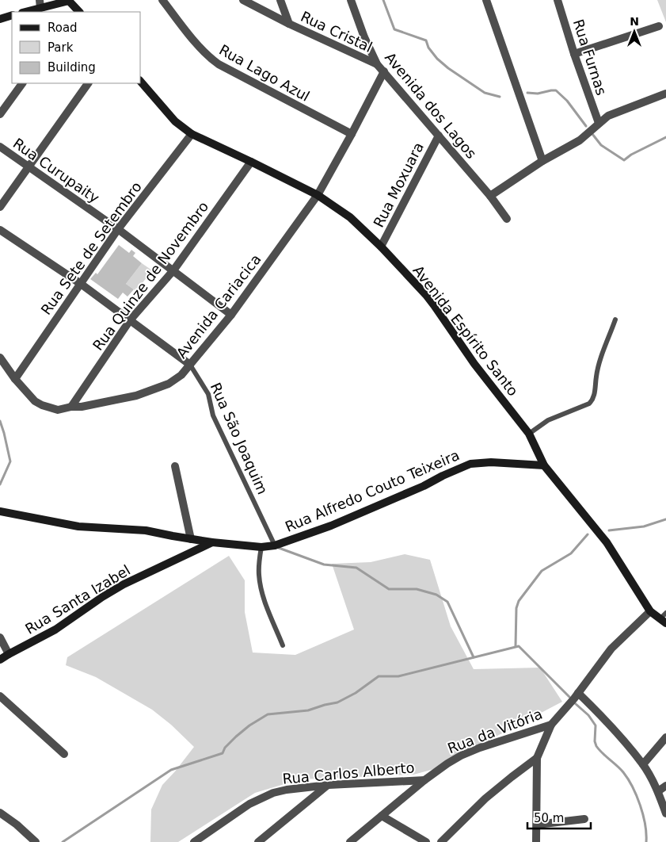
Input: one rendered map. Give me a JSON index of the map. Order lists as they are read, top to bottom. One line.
{"streets":{"street":["Rua Cristal","Rua Furnas","Rua Lago Azul","Avenida dos Lagos","Rua Curupaity","Rua Moxuara","Rua Sete de Setembro","Rua Quinze de Novembro","Avenida Cariacica","Avenida Espírito Santo","Rua Alfredo Couto Teixeira","Rua Santa Izabel","Rua da Vitória","Rua Carlos Alberto"],"lane":["Rua São Joaquim"]},"crossings":[["Rua Cristal","Avenida dos Lagos"],["Rua Lago Azul","Avenida Cariacica"],["Avenida dos Lagos","Rua Moxuara"],["Avenida dos Lagos","Avenida Cariacica"],["Rua Curupaity","Rua Sete de Setembro"],["Rua Curupaity","Rua Quinze de Novembro"],["Rua Curupaity","Avenida Cariacica"],["Rua Moxuara","Avenida Espírito Santo"],["Rua Sete de Setembro","Avenida Cariacica"],["Rua Sete de Setembro","Avenida Espírito Santo"],["Rua Quinze de Novembro","Avenida Cariacica"],["Rua Quinze de Novembro","Avenida Espírito Santo"],["Avenida Cariacica","Avenida Espírito Santo"],["Avenida Cariacica","Rua São Joaquim"],["Avenida Espírito Santo","Rua Alfredo Couto Teixeira"],["Avenida Espírito Santo","Rua da Vitória"],["Rua São Joaquim","Rua Alfredo Couto Teixeira"],["Rua Alfredo Couto Teixeira","Rua Santa Izabel"],["Rua da Vitória","Rua Carlos Alberto"]],"legend":["Road","Park","Building"],"scale_bar":"50 m","north":"top"}
